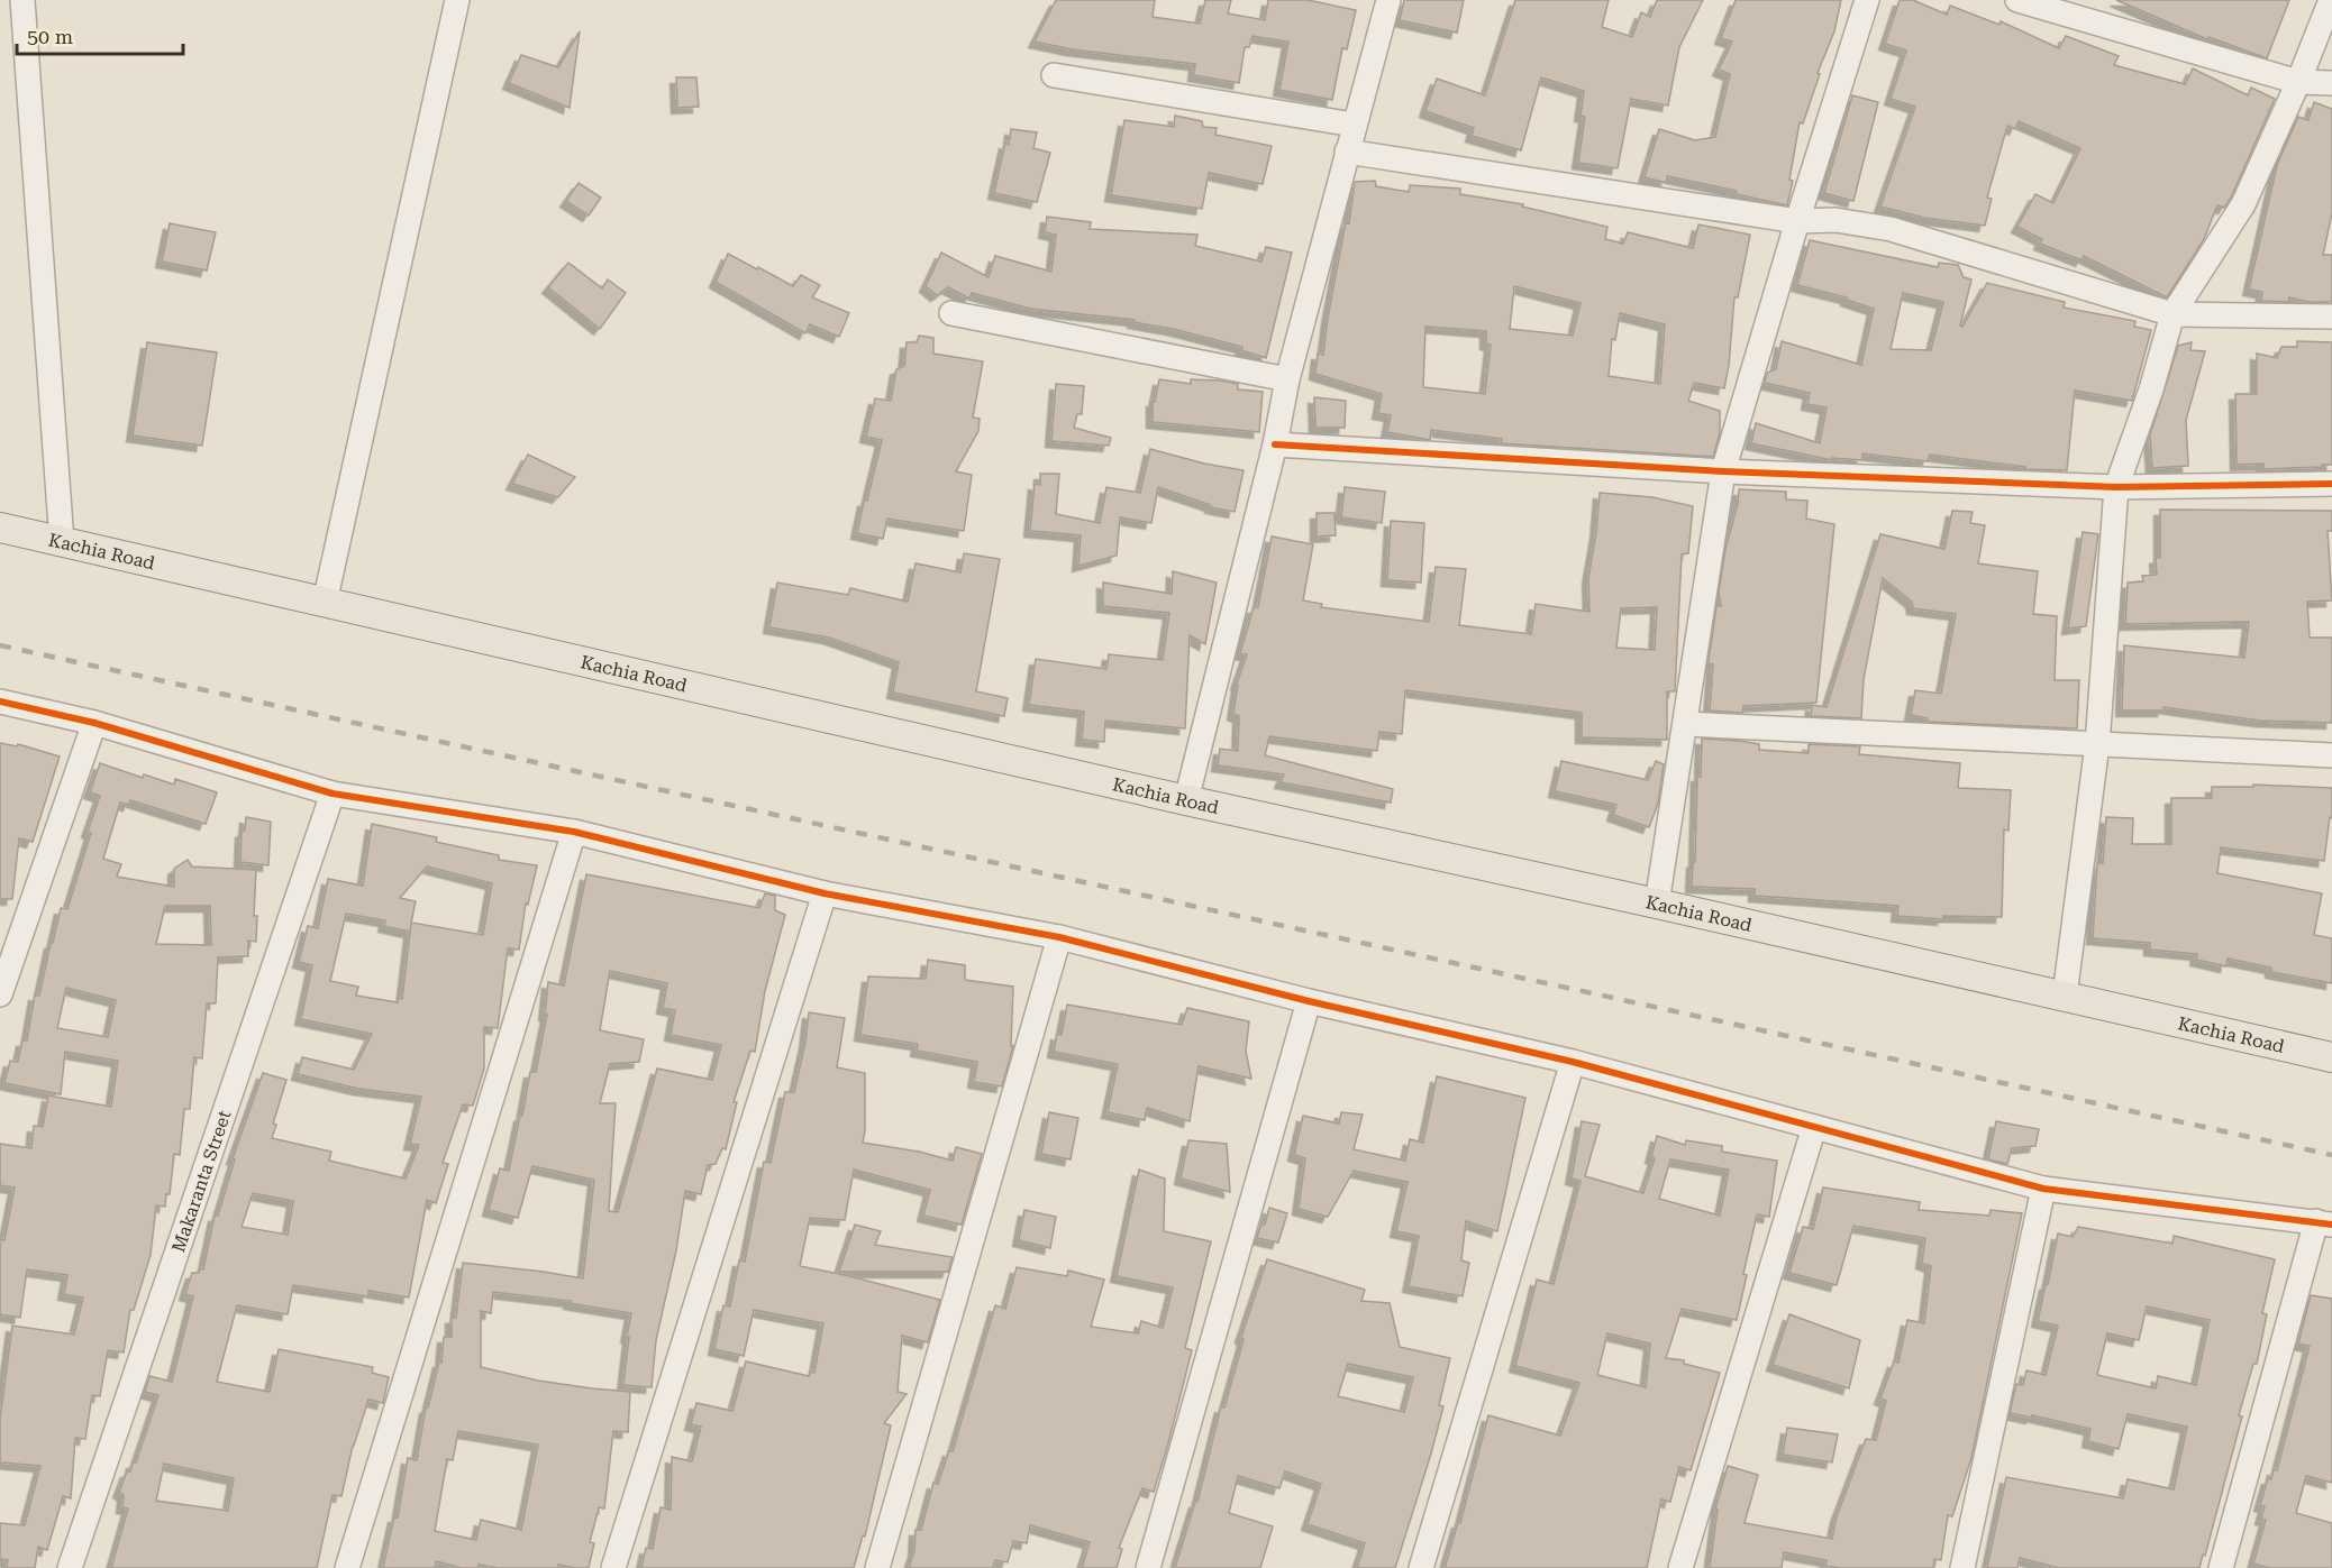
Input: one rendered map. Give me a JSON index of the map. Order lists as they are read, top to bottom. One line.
{"streets":{"main road":["Kachia Road"],"street":["Makaranta Street"]},"scale_bar":"50 m"}
